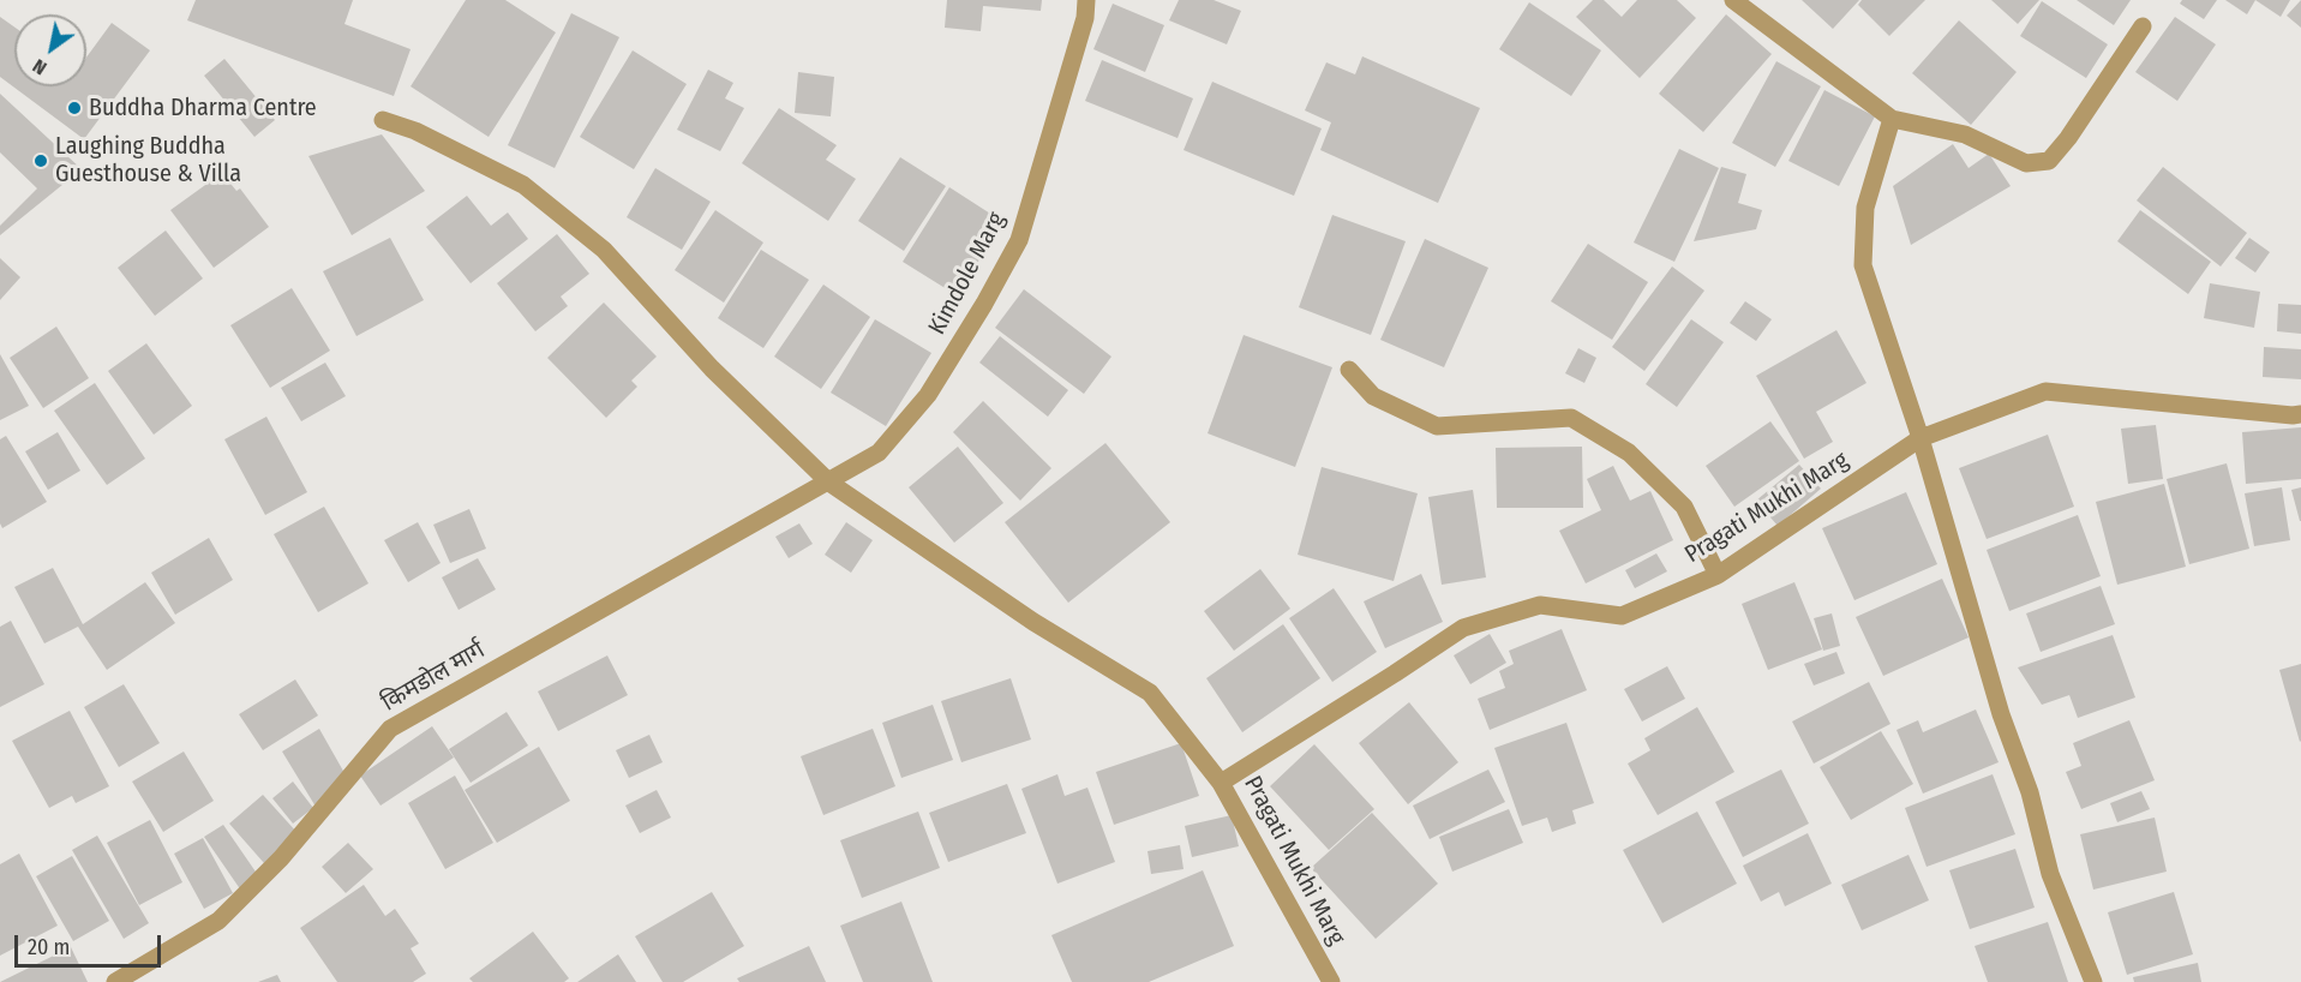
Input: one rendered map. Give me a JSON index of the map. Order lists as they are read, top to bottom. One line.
{"streets":{"street":["Kimdole Marg","Pragati Mukhi Marg","किमडोल मार्ग"]},"crossings":[["Kimdole Marg","किमडोल मार्ग"]],"places":["Buddha Dharma Centre","Laughing Buddha Guesthouse & Villa"],"scale_bar":"20 m","north":"bottom left"}
